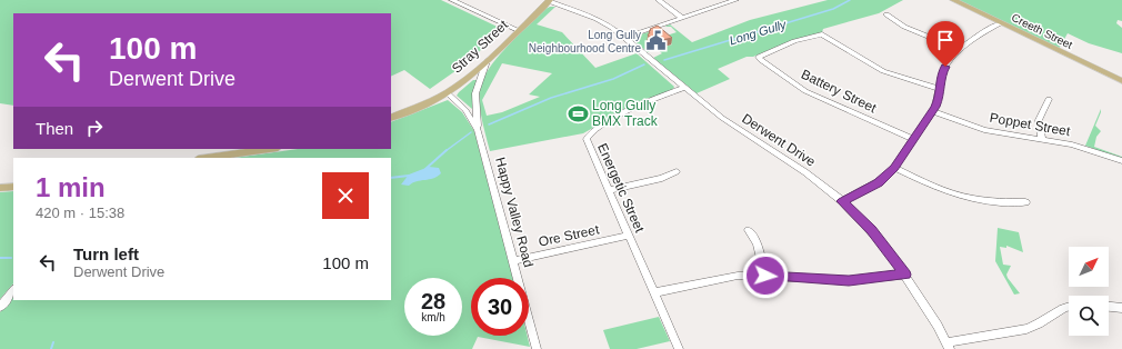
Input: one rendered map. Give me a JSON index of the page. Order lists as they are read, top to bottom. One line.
{"streets":{"main road":["Creeth Street","Stray Street"],"street":["Battery Street","Poppet Street","Derwent Drive","Energetic Street","Happy Valley Road","Ore Street"]},"crossings":[["Stray Street","Derwent Drive"],["Stray Street","Happy Valley Road"],["Derwent Drive","Energetic Street"],["Energetic Street","Ore Street"],["Happy Valley Road","Ore Street"]],"water":["Long Gully"],"places":{"public building":["Long Gully Neighbourhood Centre"],"sports":["Long Gully BMX Track"]},"north":"top right","page":{"turn":["100 m","Derwent Drive"],"then":"Then","heading":["1 min","420 m · 15:38"],"list":[{"name":"Turn left","note":"Derwent Drive","value":"100 m"}],"speed":"28 km/h","limit":"30"}}
